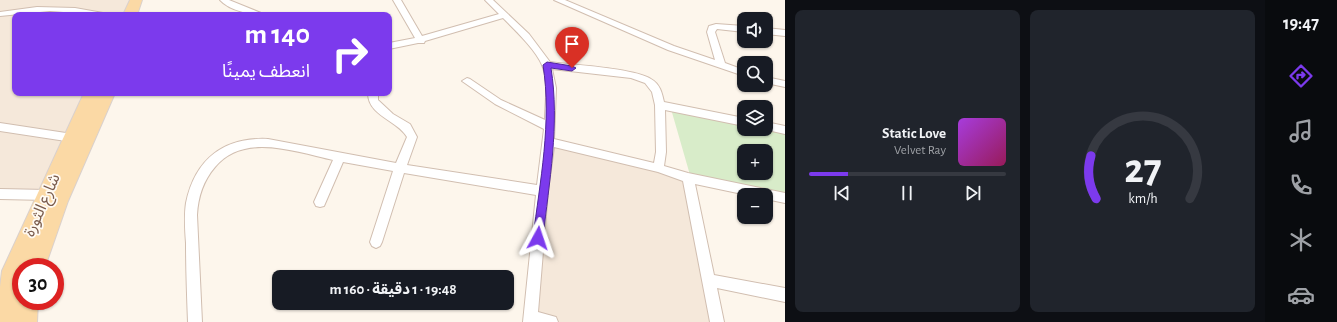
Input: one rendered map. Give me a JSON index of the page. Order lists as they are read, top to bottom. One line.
{"streets":{"main road":["شارع الثورة"]},"page":{"tabs":"19:47","map_buttons":["+","−"],"turn":["140 m","انعطف يمينًا"],"song":["Static Love","Velvet Ray"],"limit":"30","trip":"19:48 · 1 دقيقة · 160 m","gauge":["27","km/h"]}}
